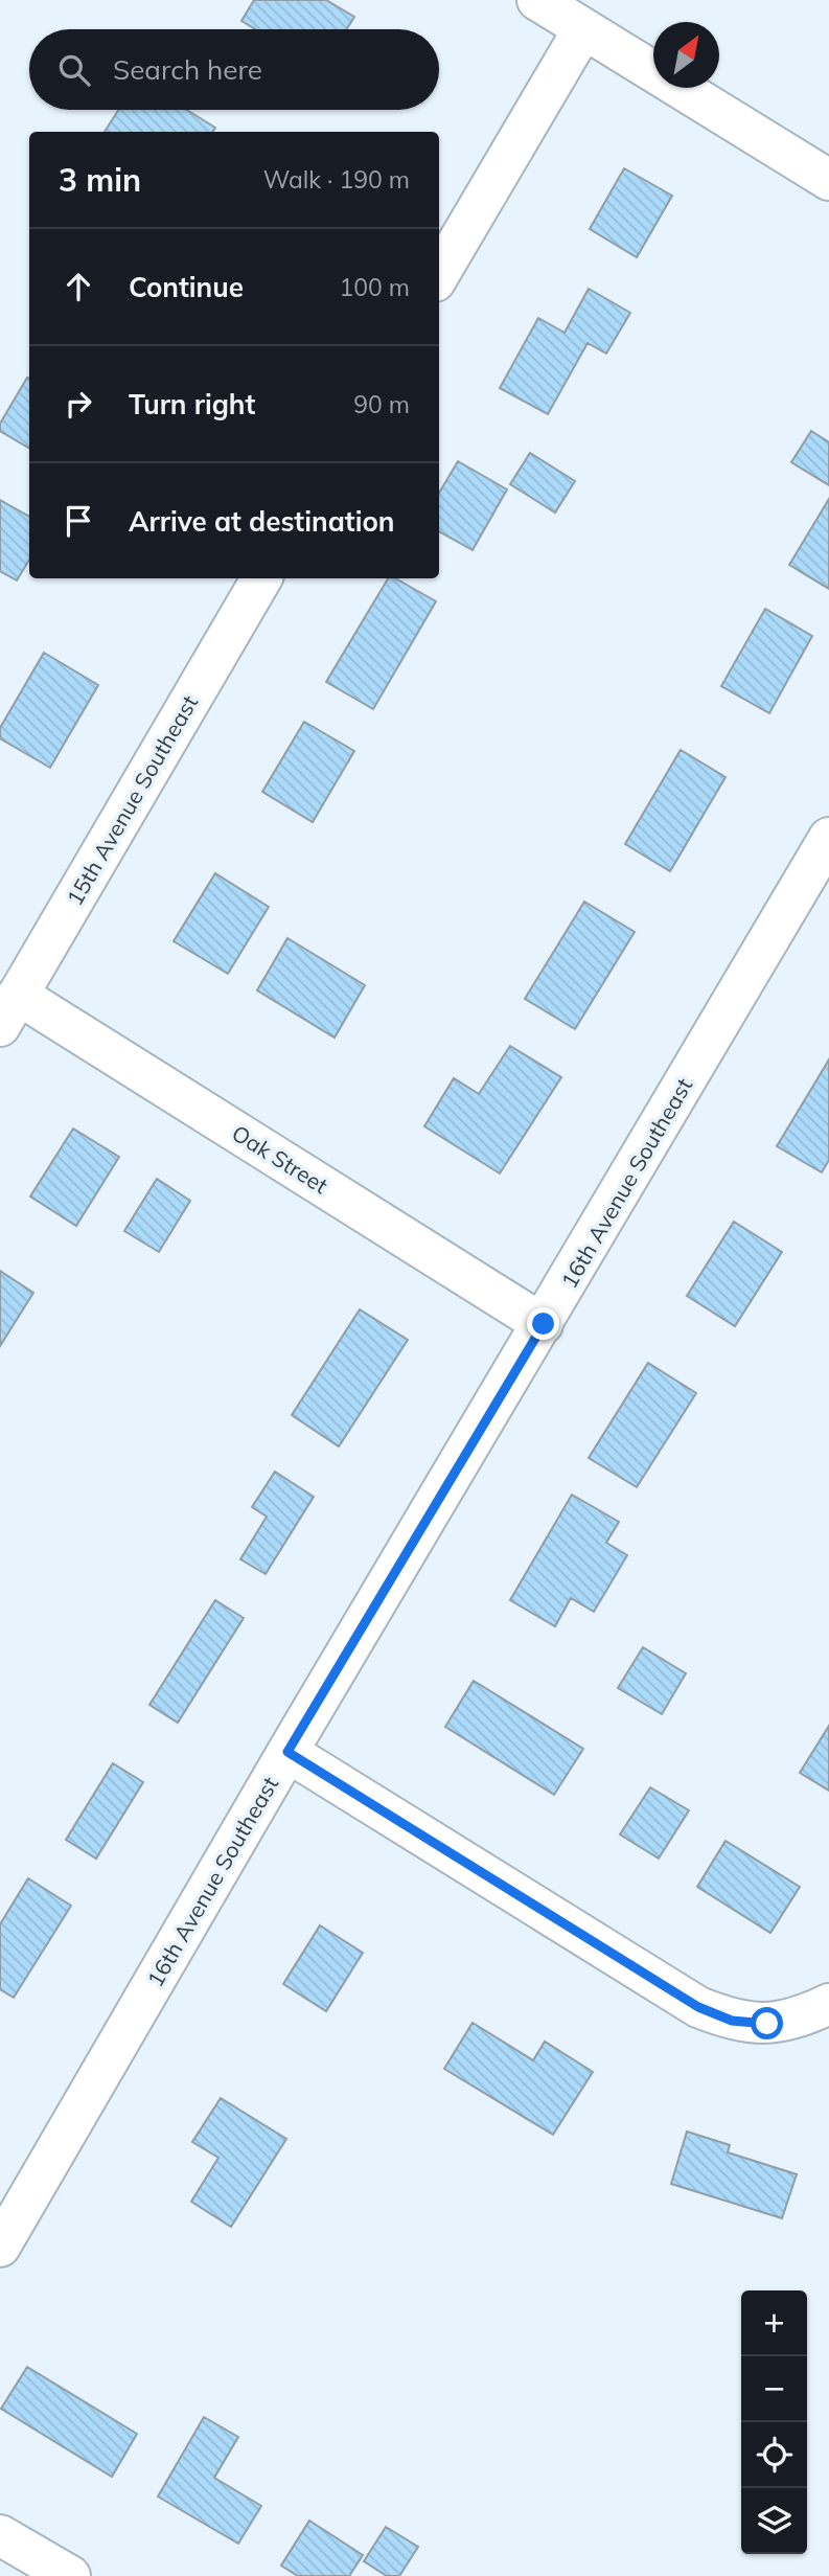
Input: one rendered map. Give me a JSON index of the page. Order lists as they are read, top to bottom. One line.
{"streets":{"street":["15th Avenue Southeast","Oak Street","16th Avenue Southeast"]},"crossings":[["15th Avenue Southeast","Oak Street"],["Oak Street","16th Avenue Southeast"]],"north":"top right","page":{"search":"Search here","heading":["3 min","Walk · 190 m"],"list":[["Continue","100 m"],["Turn right","90 m"],"Arrive at destination"],"map_buttons":["+","−"]}}
